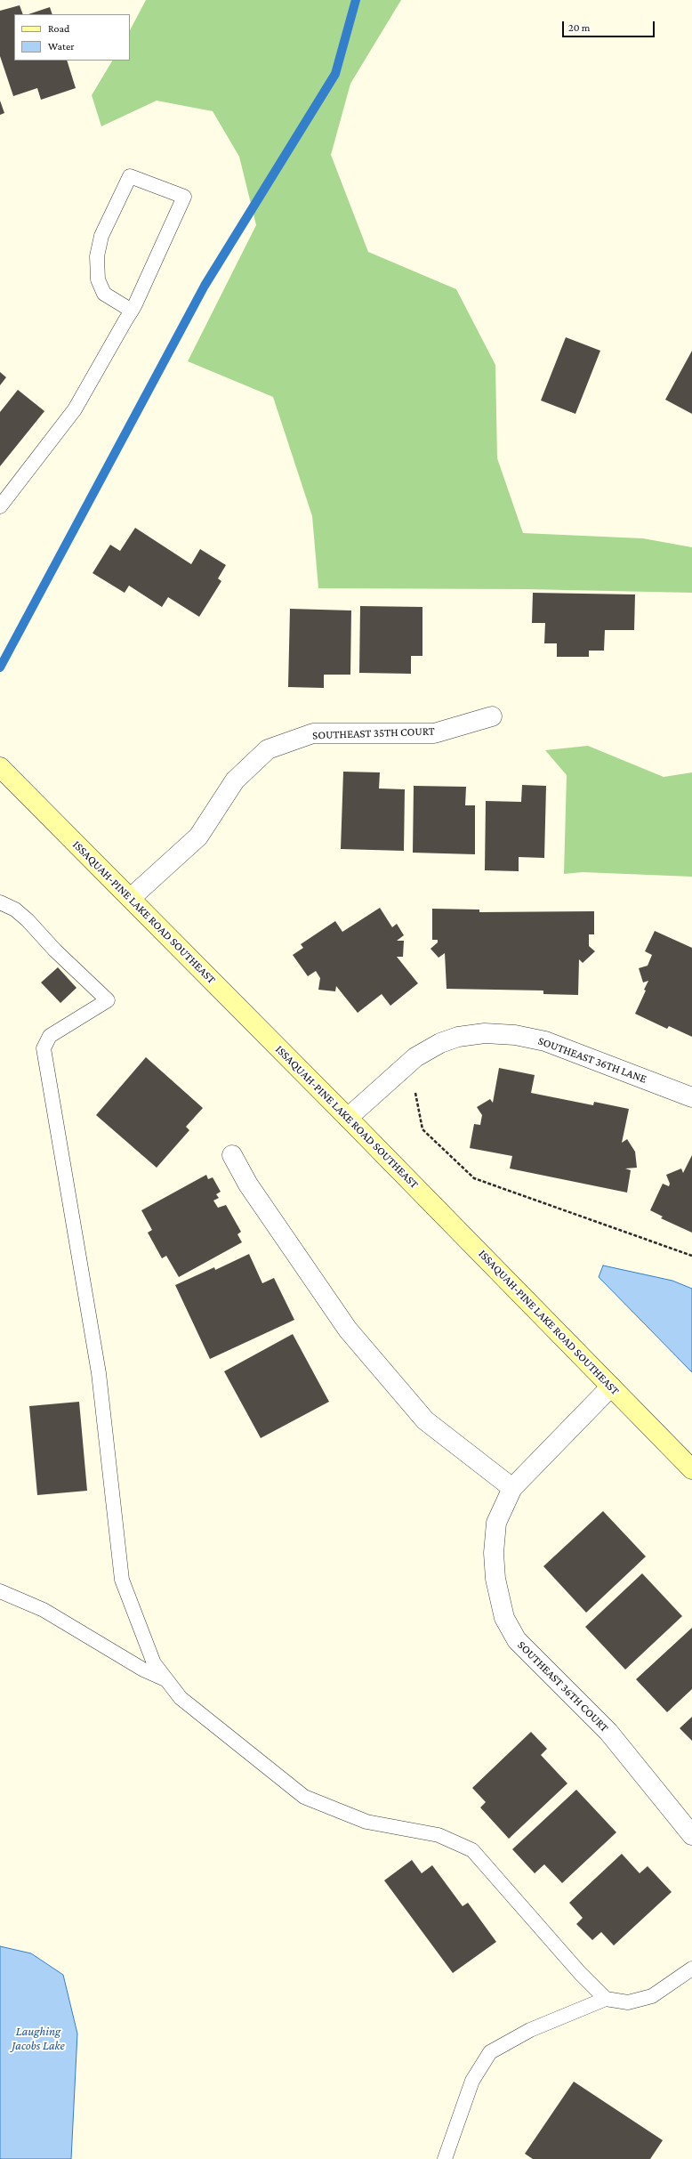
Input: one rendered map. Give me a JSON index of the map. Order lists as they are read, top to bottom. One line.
{"streets":{"main road":["ISSAQUAH-PINE LAKE ROAD SOUTHEAST"],"street":["SOUTHEAST 35TH COURT","SOUTHEAST 36TH LANE","SOUTHEAST 36TH COURT"]},"crossings":[["SOUTHEAST 35TH COURT","ISSAQUAH-PINE LAKE ROAD SOUTHEAST"],["ISSAQUAH-PINE LAKE ROAD SOUTHEAST","SOUTHEAST 36TH LANE"],["ISSAQUAH-PINE LAKE ROAD SOUTHEAST","SOUTHEAST 36TH COURT"]],"water":["Laughing Jacobs Lake"],"legend":["Road","Water"],"scale_bar":"20 m"}
